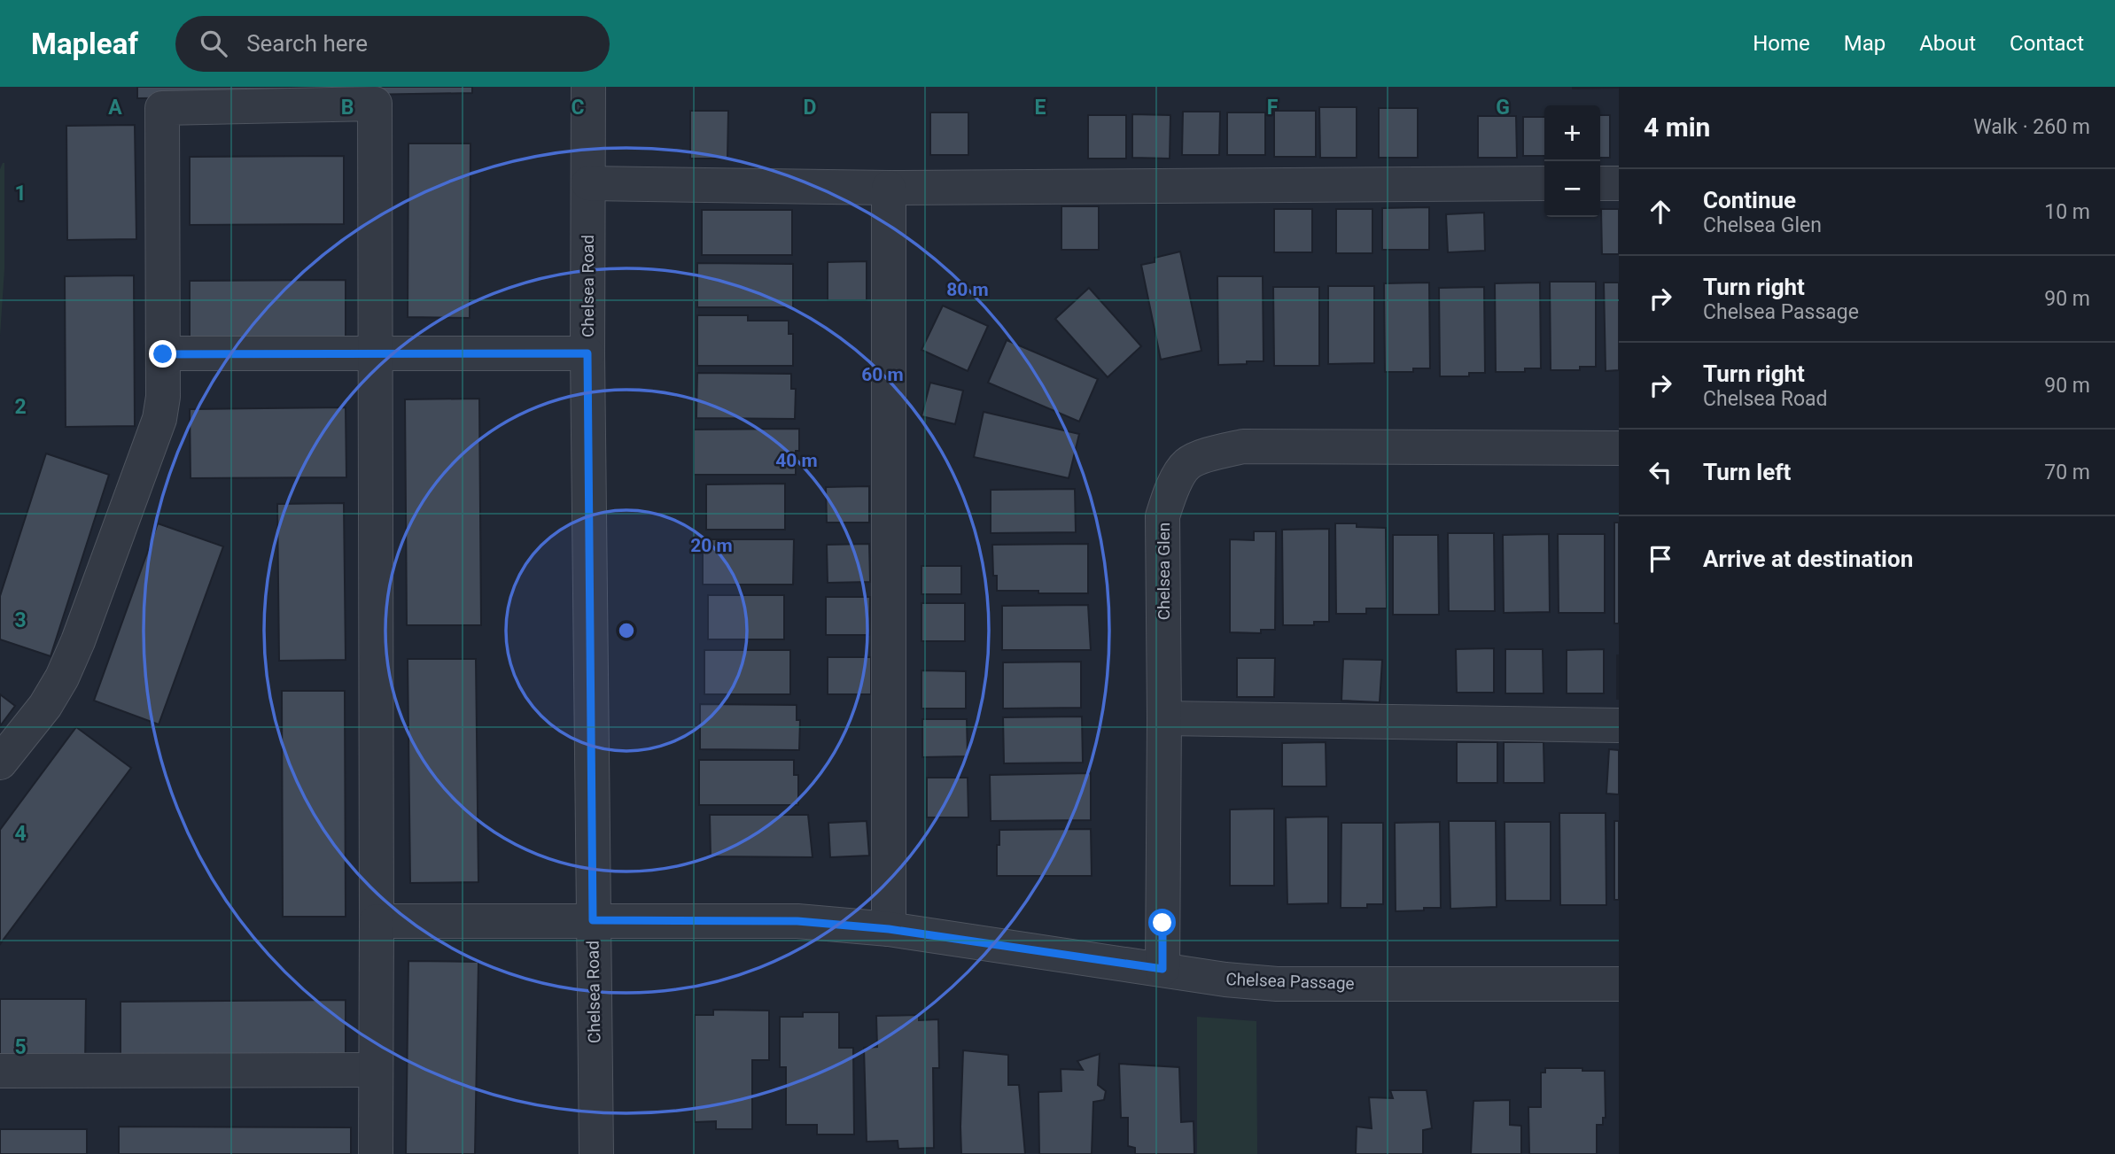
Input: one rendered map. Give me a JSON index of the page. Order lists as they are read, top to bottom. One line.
{"streets":{"street":["Chelsea Road","Chelsea Glen","Chelsea Passage"]},"crossings":[["Chelsea Road","Chelsea Passage"],["Chelsea Glen","Chelsea Passage"]],"page":{"header":"Mapleaf","search":"Search here","nav":["Home","Map","About","Contact"],"heading":["4 min","Walk · 260 m"],"map_buttons":["+","−"],"list":[["Continue","Chelsea Glen","10 m"],["Turn right","Chelsea Passage","90 m"],["Turn right","Chelsea Road","90 m"],["Turn left","70 m"],"Arrive at destination"]},"grid":{"columns":["A","B","C","D","E","F","G"],"rows":["1","2","3","4","5"]},"rings":["80 m","60 m","40 m","20 m"]}
